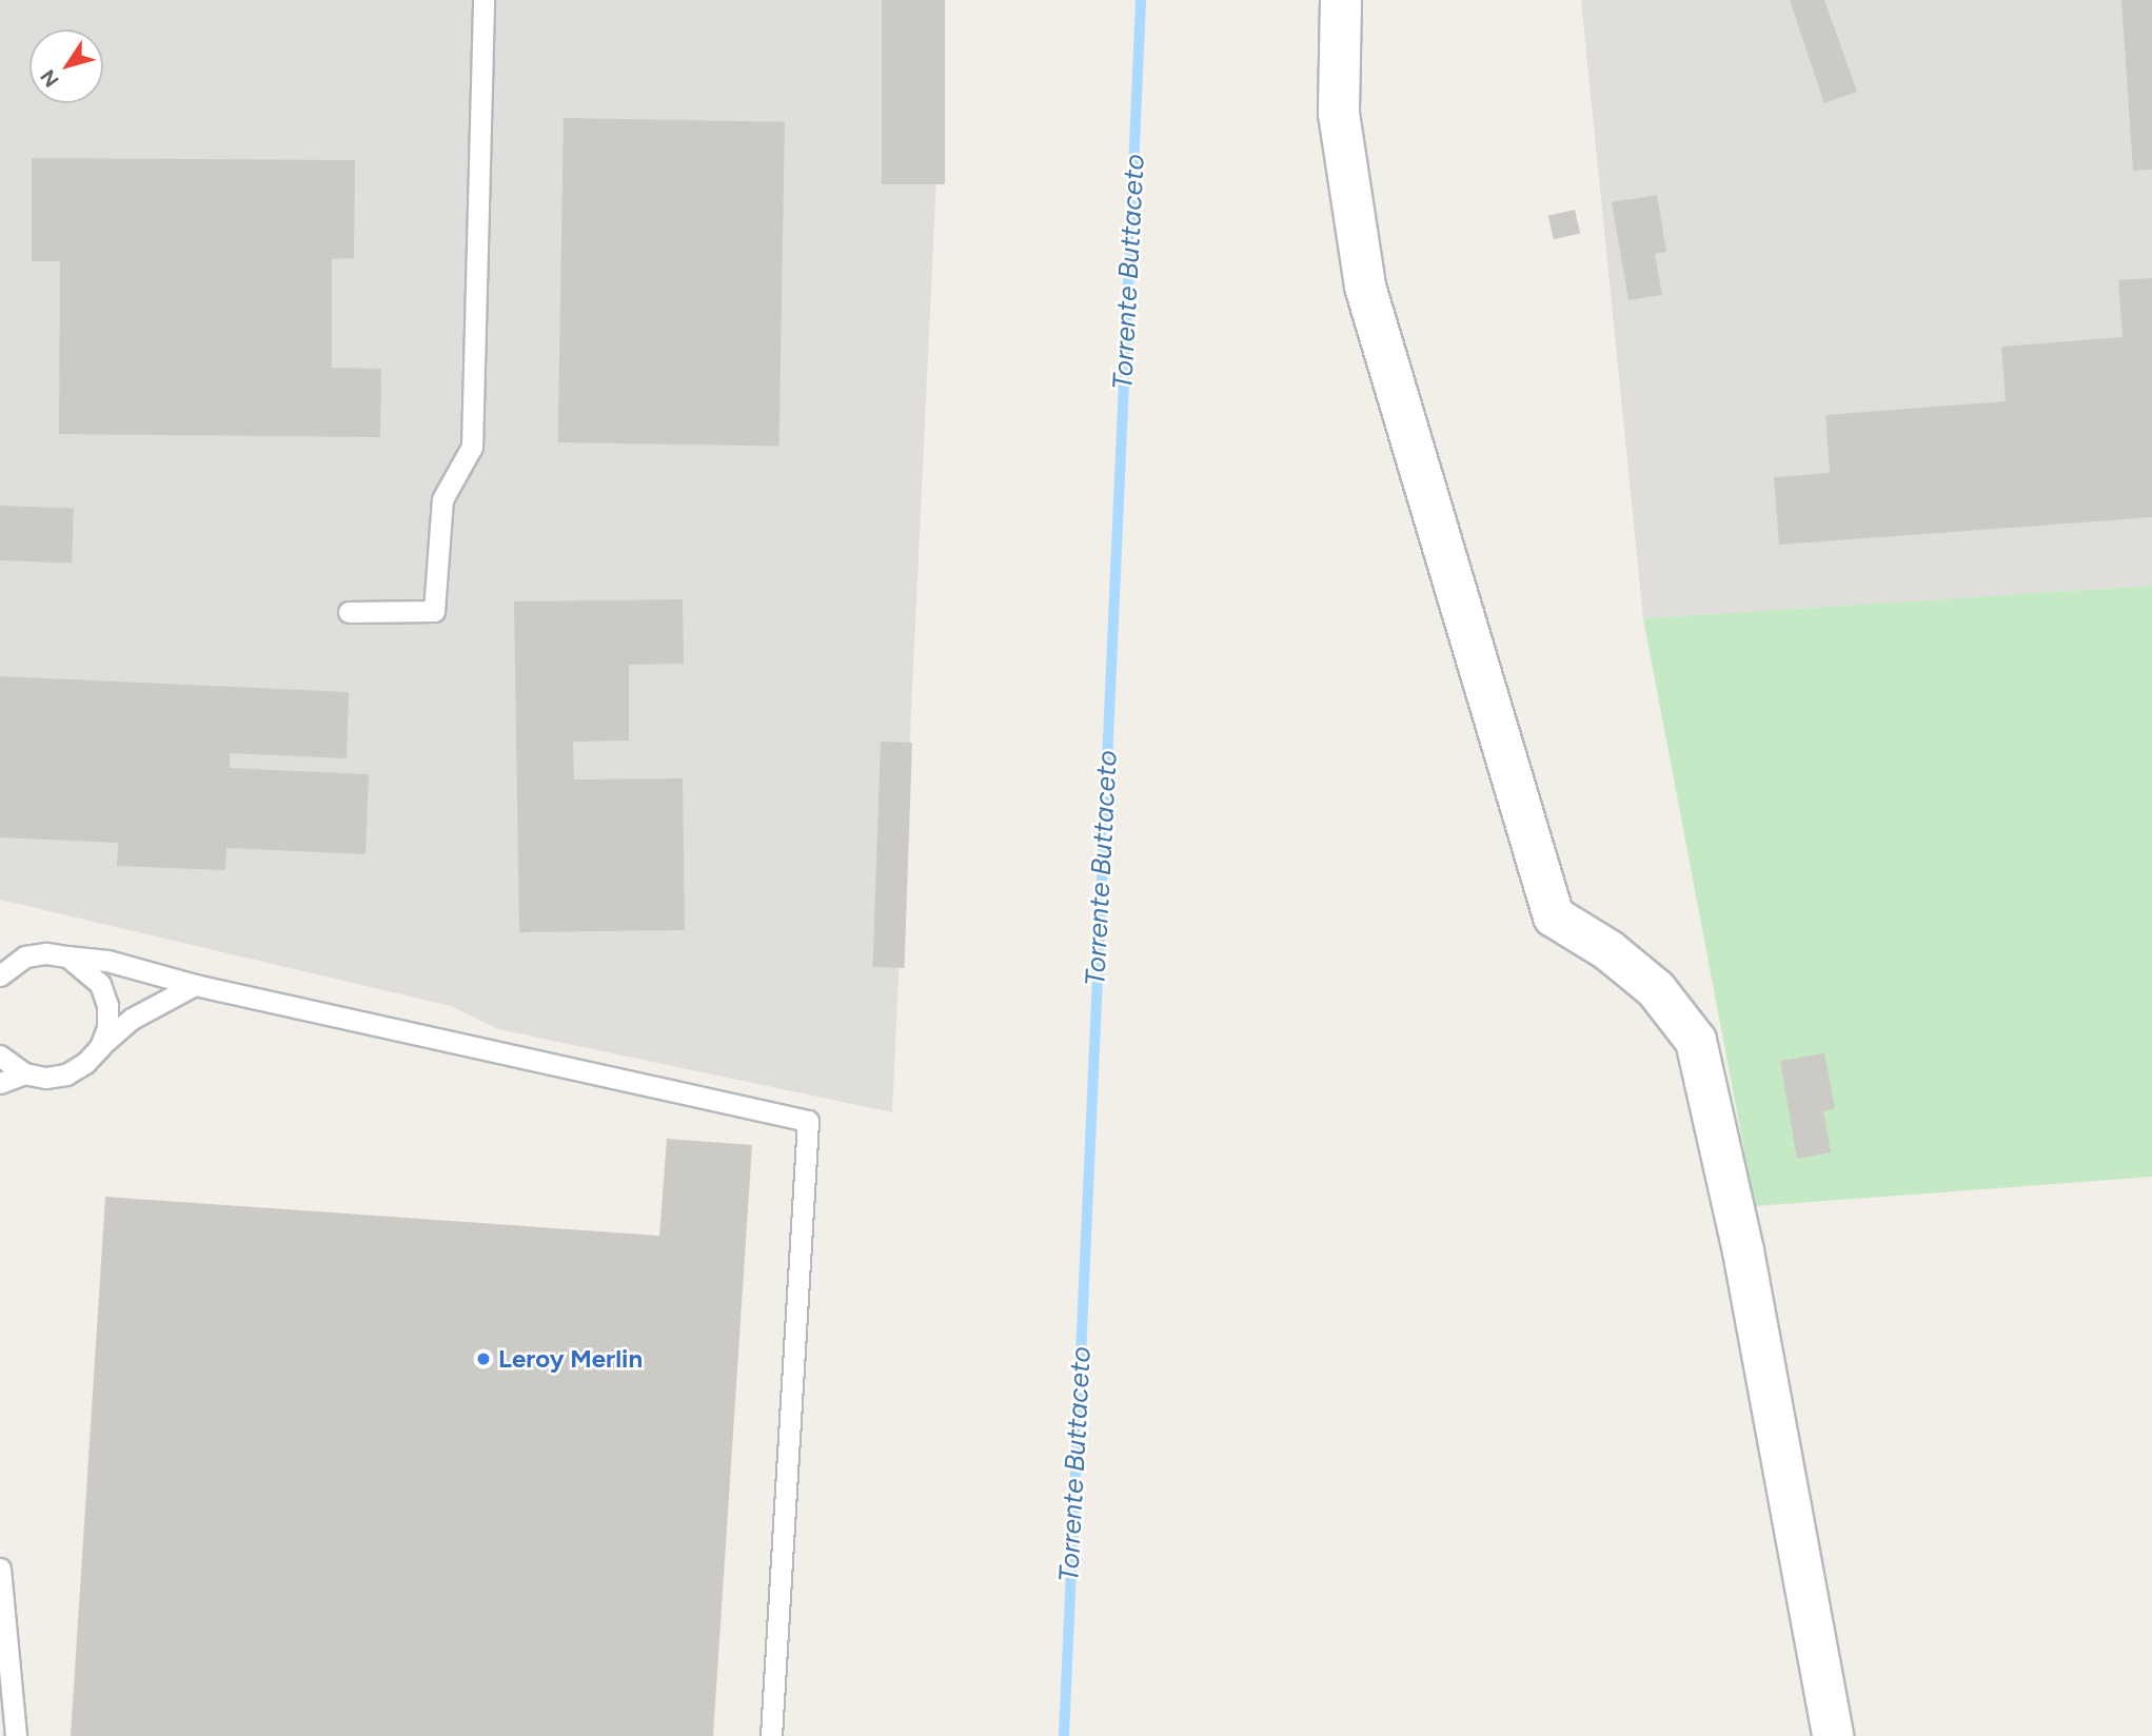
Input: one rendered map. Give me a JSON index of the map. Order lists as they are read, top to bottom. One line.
{"water":["Torrente Buttaceto"],"places":["Leroy Merlin"],"north":"bottom left"}
